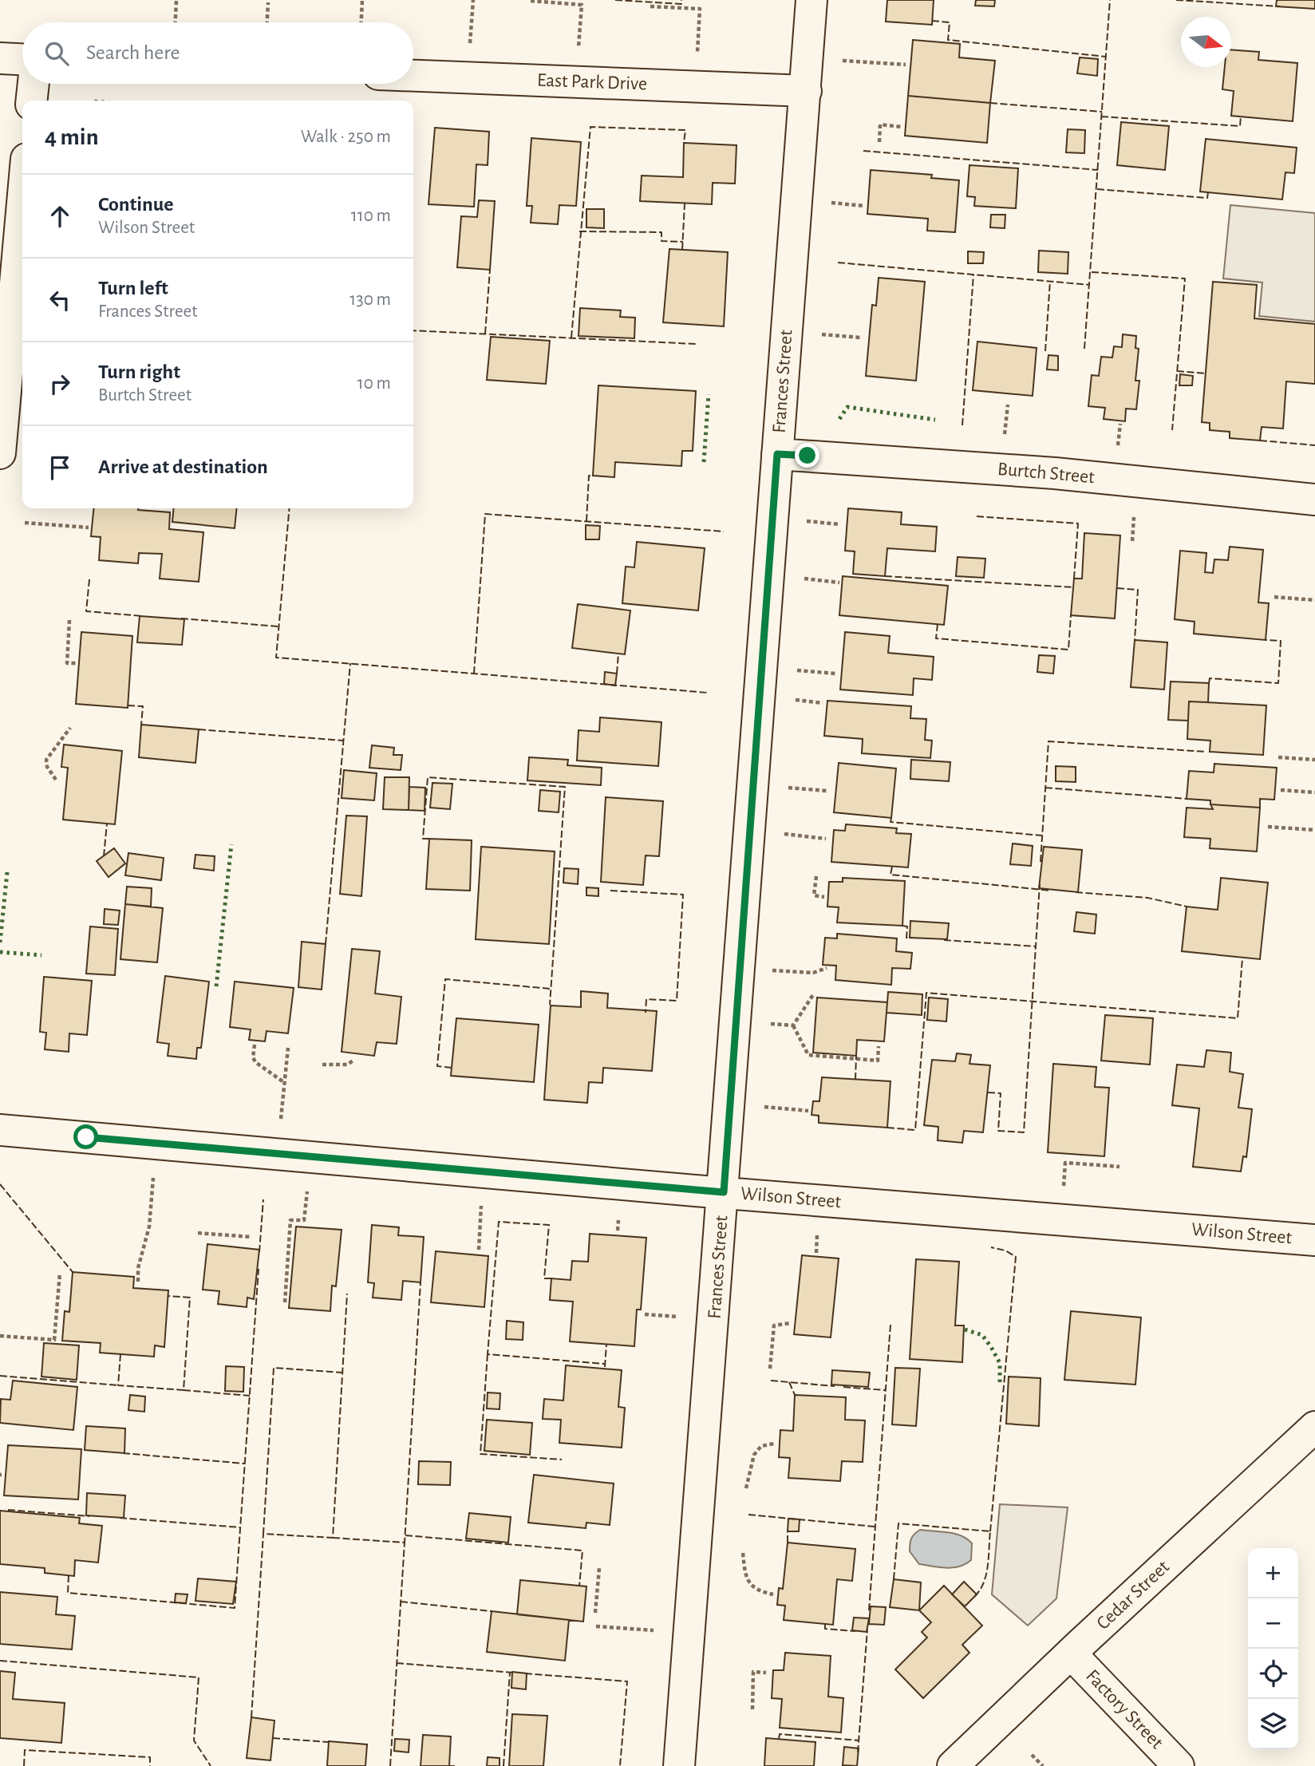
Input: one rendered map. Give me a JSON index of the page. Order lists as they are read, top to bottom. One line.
{"streets":{"street":["East Park Drive","Frances Street","Burtch Street","Wilson Street","Cedar Street","Factory Street"]},"crossings":[["East Park Drive","Frances Street"],["Frances Street","Burtch Street"],["Frances Street","Wilson Street"],["Cedar Street","Factory Street"]],"north":"right","page":{"search":"Search here","heading":["4 min","Walk · 250 m"],"list":[["Continue","Wilson Street","110 m"],["Turn left","Frances Street","130 m"],["Turn right","Burtch Street","10 m"],"Arrive at destination"],"map_buttons":["+","−"]}}
